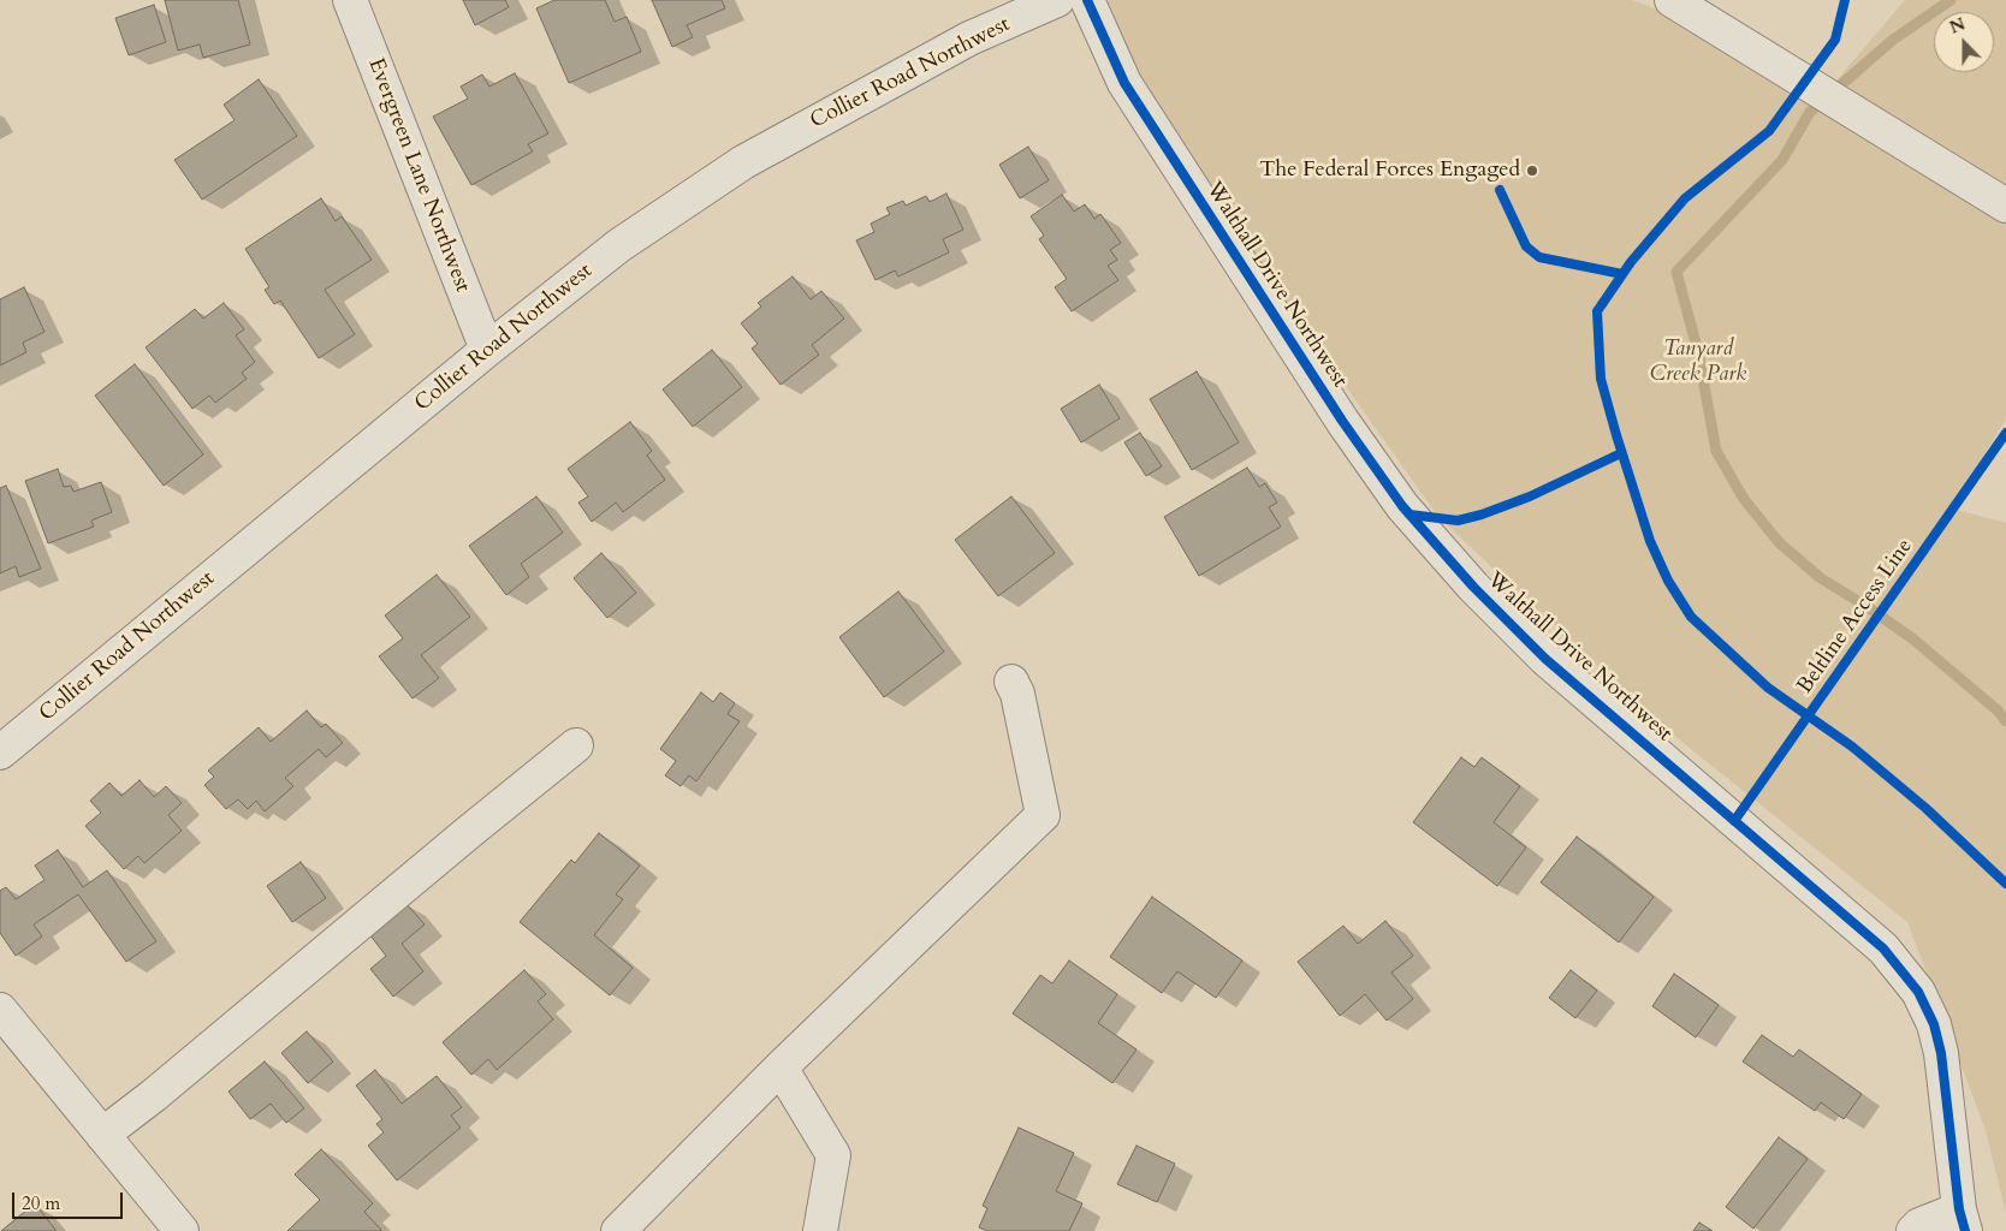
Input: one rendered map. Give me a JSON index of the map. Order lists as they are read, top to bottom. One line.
{"streets":{"street":["Collier Road Northwest","Evergreen Lane Northwest","Walthall Drive Northwest"],"cycle path":["Beltline Access Line"]},"crossings":[["Collier Road Northwest","Evergreen Lane Northwest"]],"parks":["Tanyard Creek Park"],"places":["The Federal Forces Engaged"],"scale_bar":"20 m","north":"top"}
